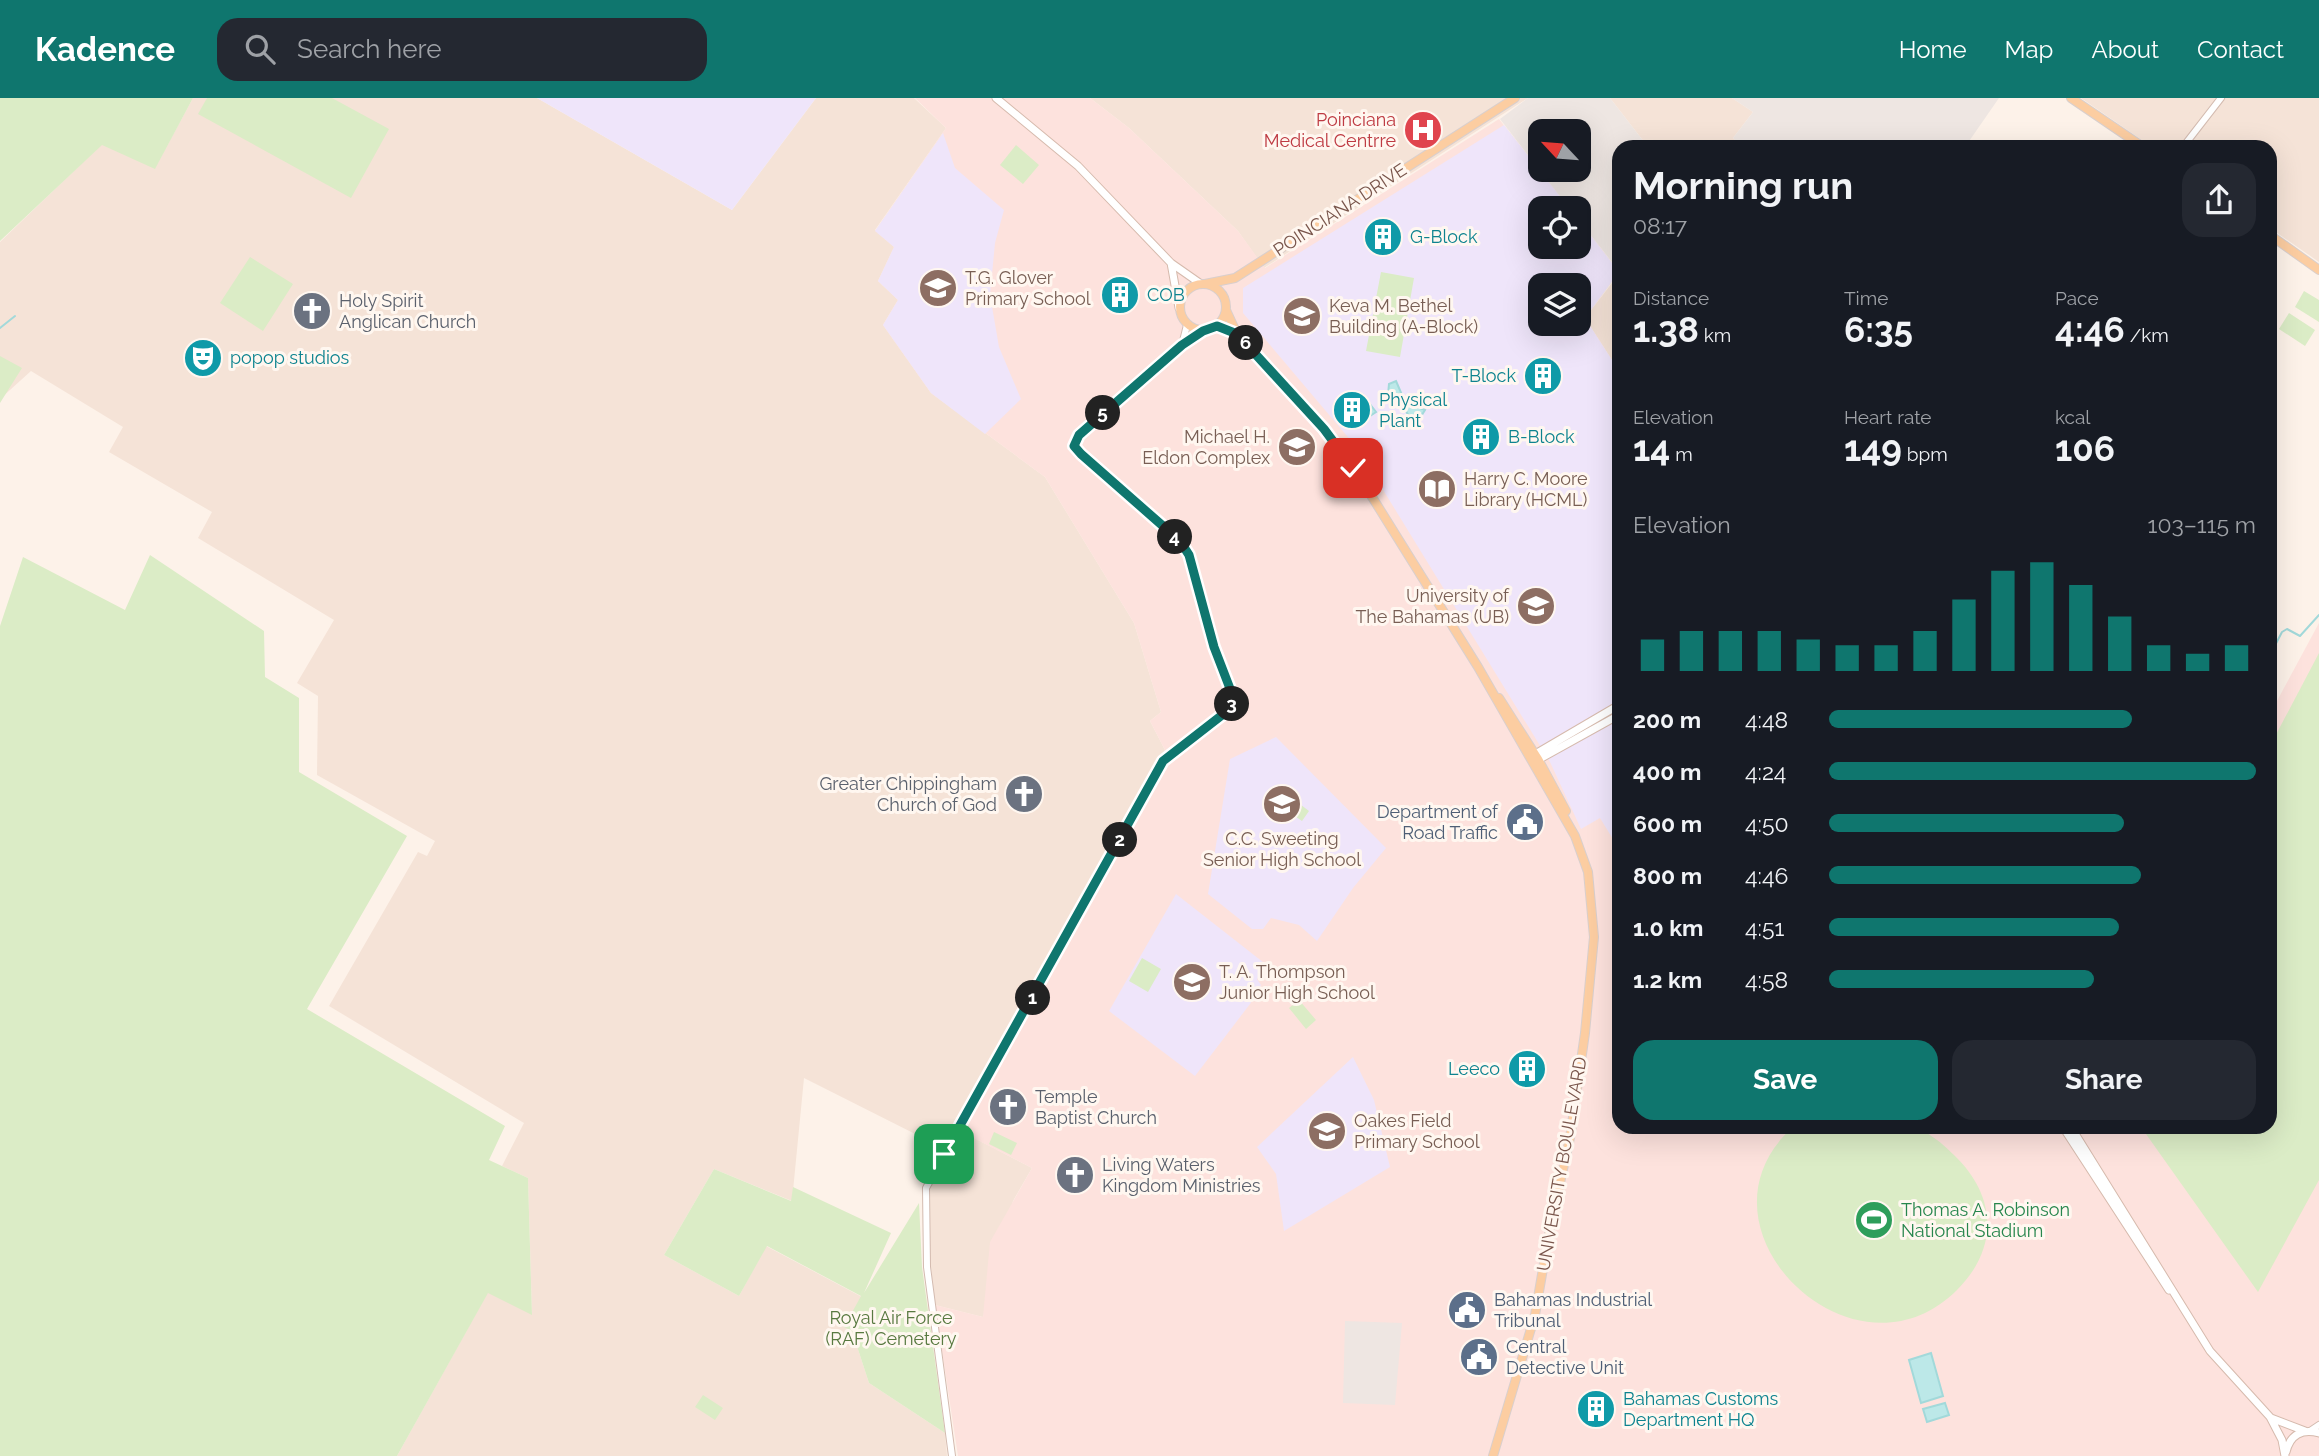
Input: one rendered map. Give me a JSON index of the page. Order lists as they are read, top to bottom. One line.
{"streets":{"main road":["POINCIANA DRIVE","UNIVERSITY BOULEVARD"]},"parks":["Royal Air Force (RAF) Cemetery"],"places":{"hospital":["Poinciana Medical Centrre"],"building":["G-Block","COB","T-Block","Physical Plant","B-Block","Leeco","Bahamas Customs Department HQ"],"school or university":["T.G. Glover Primary School","Keva M. Bethel Building (A-Block)","Michael H. Eldon Complex","University of The Bahamas (UB)","C.C. Sweeting Senior High School","T. A. Thompson Junior High School","Oakes Field Primary School"],"church":["Holy Spirit Anglican Church","Greater Chippingham Church of God","Temple Baptist Church","Living Waters Kingdom Ministries"],"theatre":["popop studios"],"library":["Harry C. Moore Library (HCML)"],"public building":["Department of Road Traffic","Bahamas Industrial Tribunal","Central Detective Unit"],"sports":["Thomas A. Robinson National Stadium"]},"north":"top left","page":{"header":"Kadence","search":"Search here","nav":["Home","Map","About","Contact"],"heading":["Morning run","08:17"],"stats":[["Distance","1.38 km"],["Time","6:35"],["Pace","4:46 /km"],["Elevation","14 m"],["Heart rate","149 bpm"],["kcal","106"]],"pins":["6","5","4","3","2","1"],"chart":["Elevation","103–115 m"],"list":[{"name":"200 m","note":"4:48"},{"name":"400 m","note":"4:24"},{"name":"600 m","note":"4:50"},{"name":"800 m","note":"4:46"},{"name":"1.0 km","note":"4:51"},{"name":"1.2 km","note":"4:58"}],"buttons":["Save","Share"]}}
